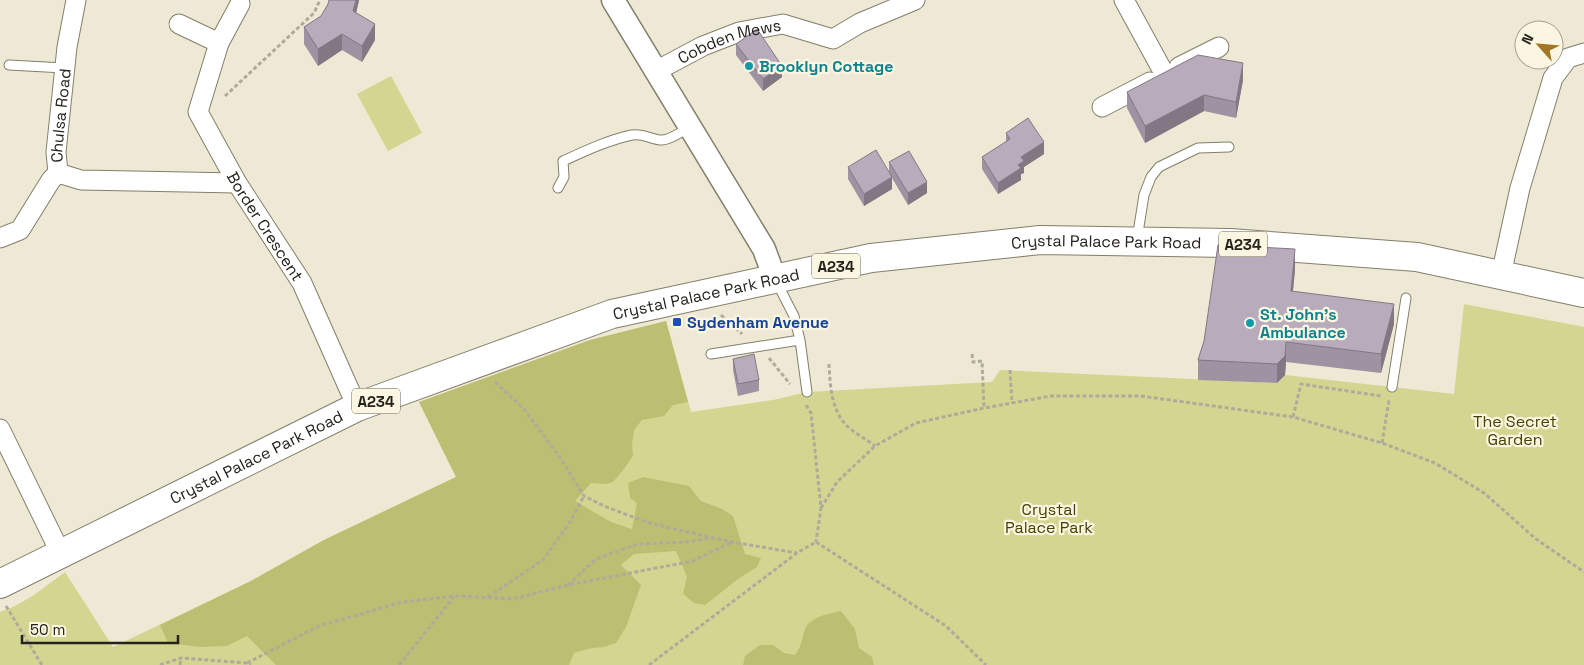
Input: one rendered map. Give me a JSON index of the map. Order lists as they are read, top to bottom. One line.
{"streets":{"main road":["Crystal Palace Park Road","A234"],"street":["Cobden Mews","Chulsa Road","Border Crescent"]},"crossings":[["Border Crescent","Crystal Palace Park Road"]],"parks":["The Secret Garden","Crystal Palace Park"],"places":{"other":["Brooklyn Cottage","St. John's Ambulance"],"transit":["Sydenham Avenue"]},"scale_bar":"50 m","north":"top left"}
